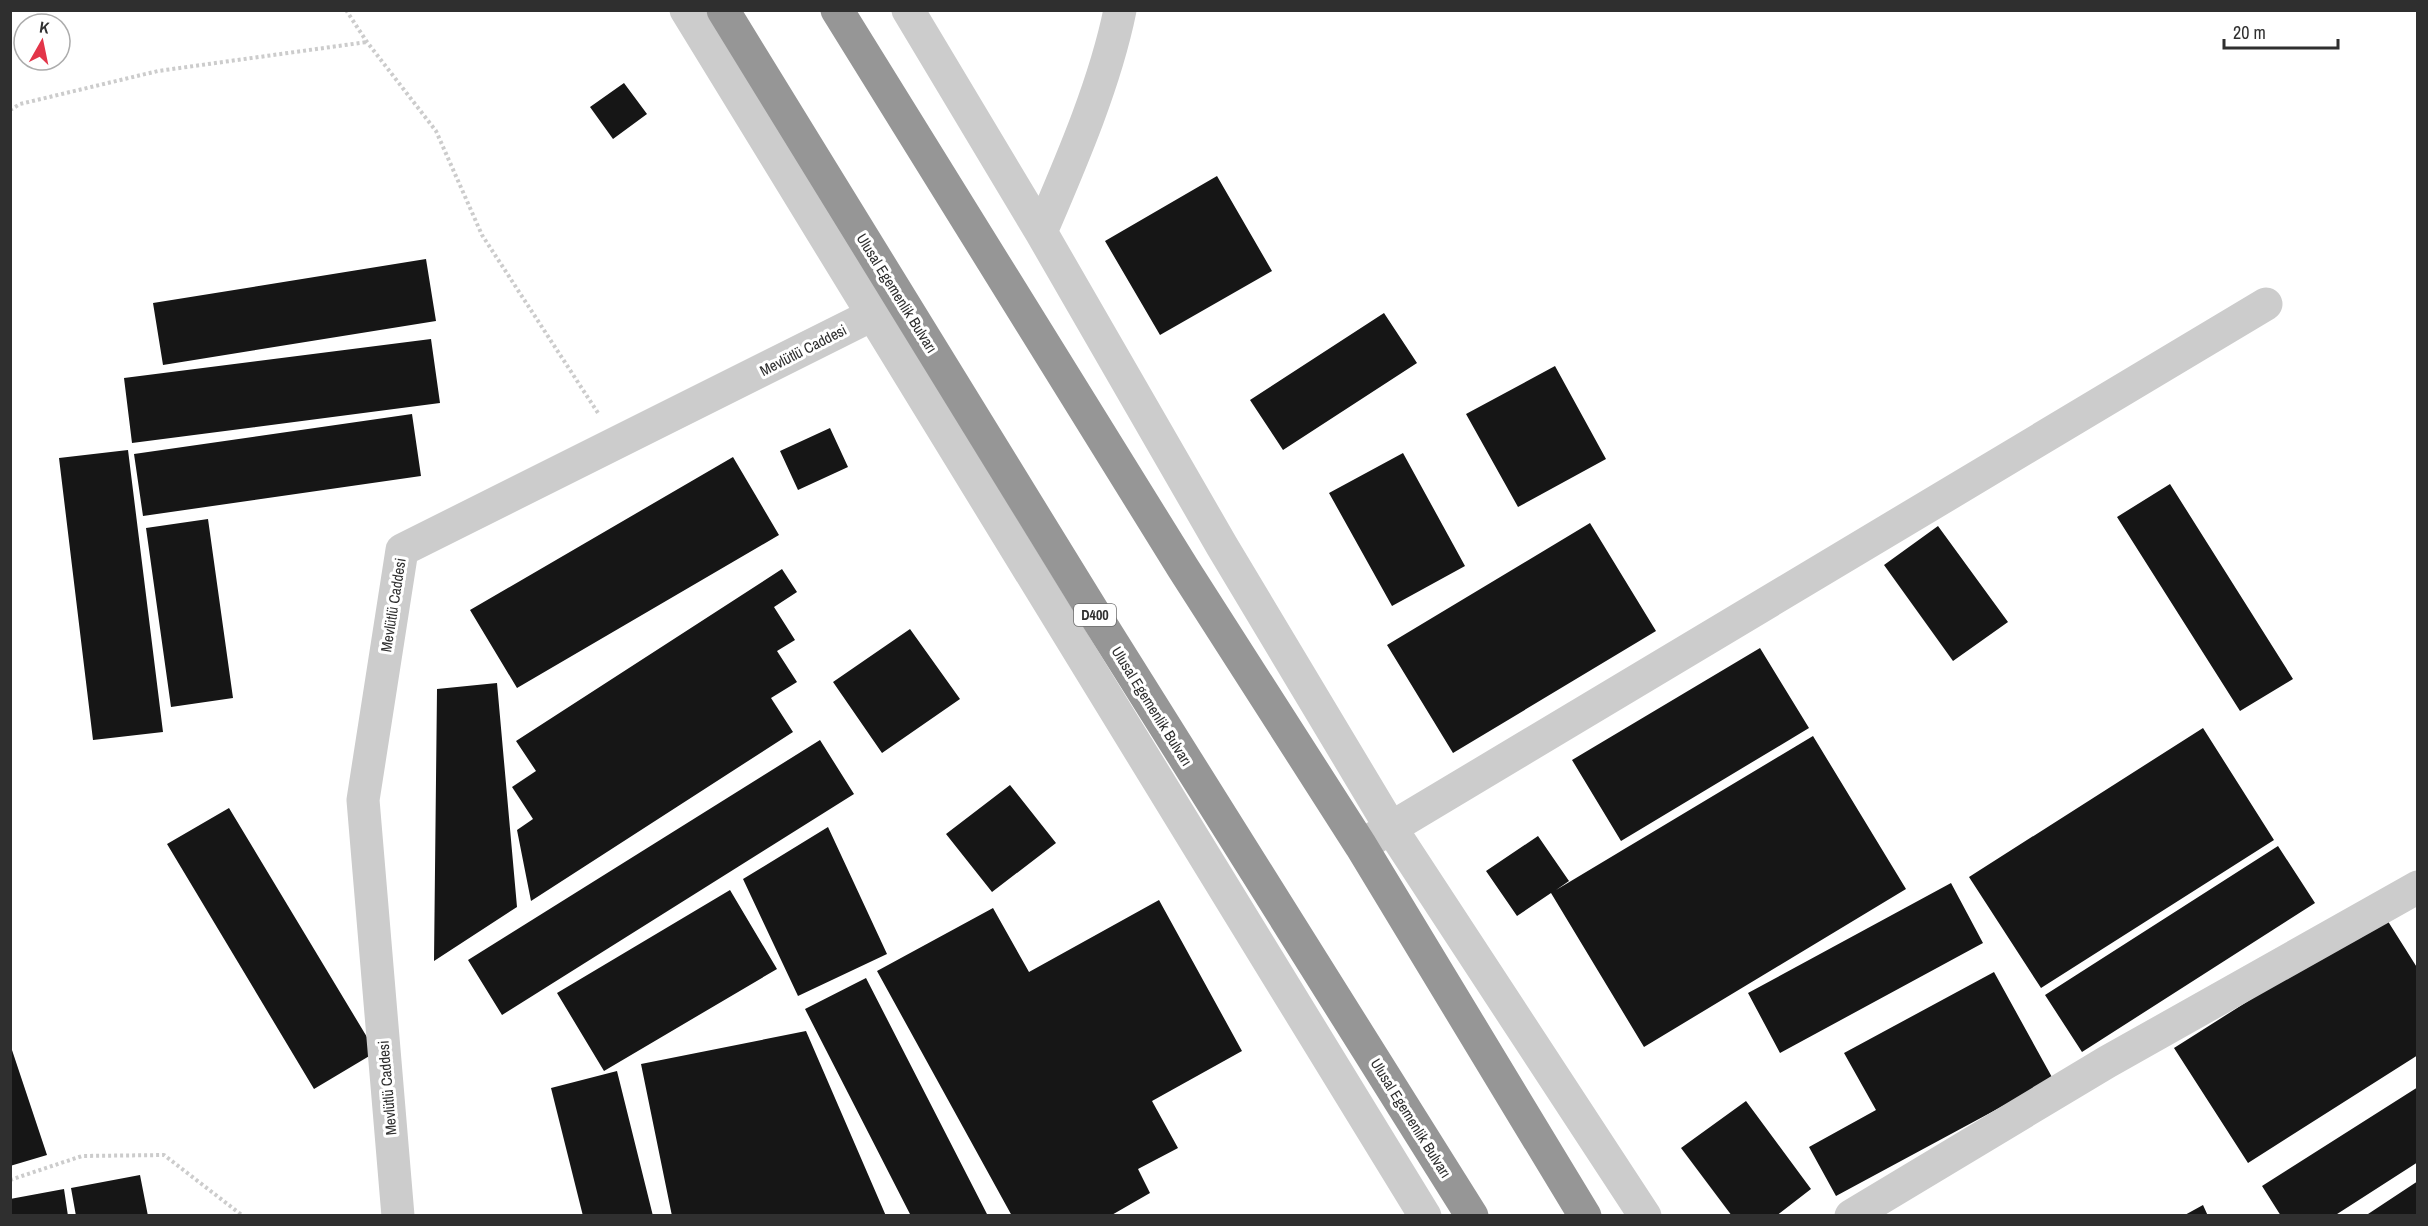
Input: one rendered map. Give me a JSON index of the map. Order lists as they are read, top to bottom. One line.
{"streets":{"highway":["Ulusal Egemenlik Bulvarı","D400"],"street":["Mevlütlü Caddesi"]},"crossings":[["Ulusal Egemenlik Bulvarı","Mevlütlü Caddesi"]],"scale_bar":"20 m","north":"top"}
